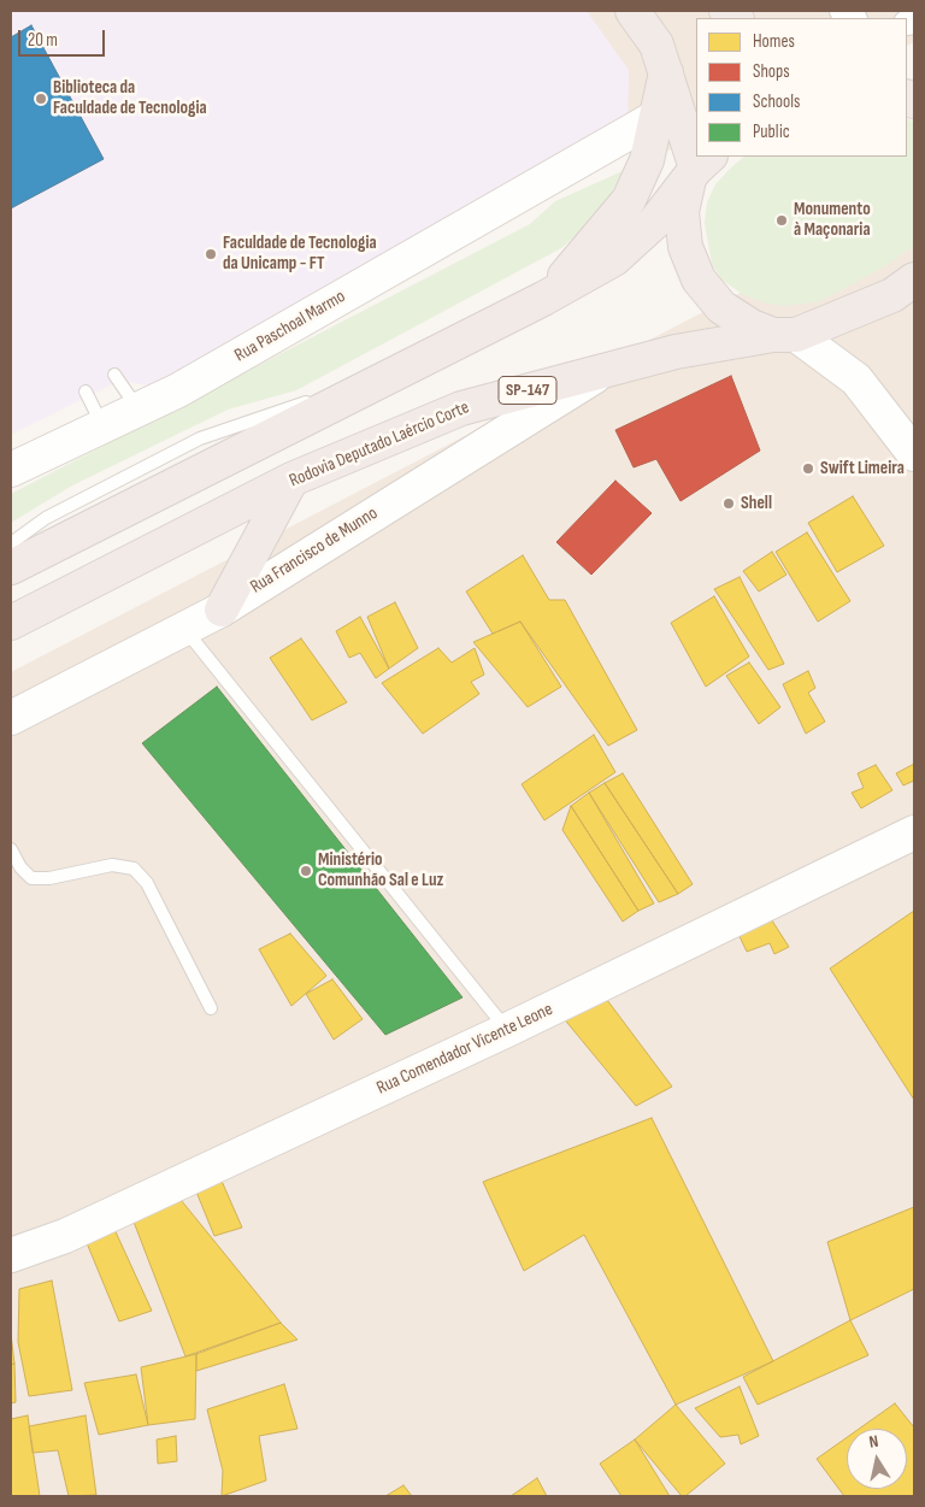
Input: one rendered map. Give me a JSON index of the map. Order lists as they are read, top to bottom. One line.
{"streets":{"highway":["SP-147","Rodovia Deputado Laércio Corte"],"street":["Rua Paschoal Marmo","Rua Francisco de Munno","Rua Comendador Vicente Leone"]},"crossings":[["SP-147","Rodovia Deputado Laércio Corte"],["Rodovia Deputado Laércio Corte","Rua Francisco de Munno"]],"places":["Biblioteca da Faculdade de Tecnologia","Monumento à Maçonaria","Faculdade de Tecnologia da Unicamp - FT","Swift Limeira","Shell","Ministério Comunhão Sal e Luz"],"legend":["Homes","Shops","Schools","Public"],"scale_bar":"20 m","north":"top"}
